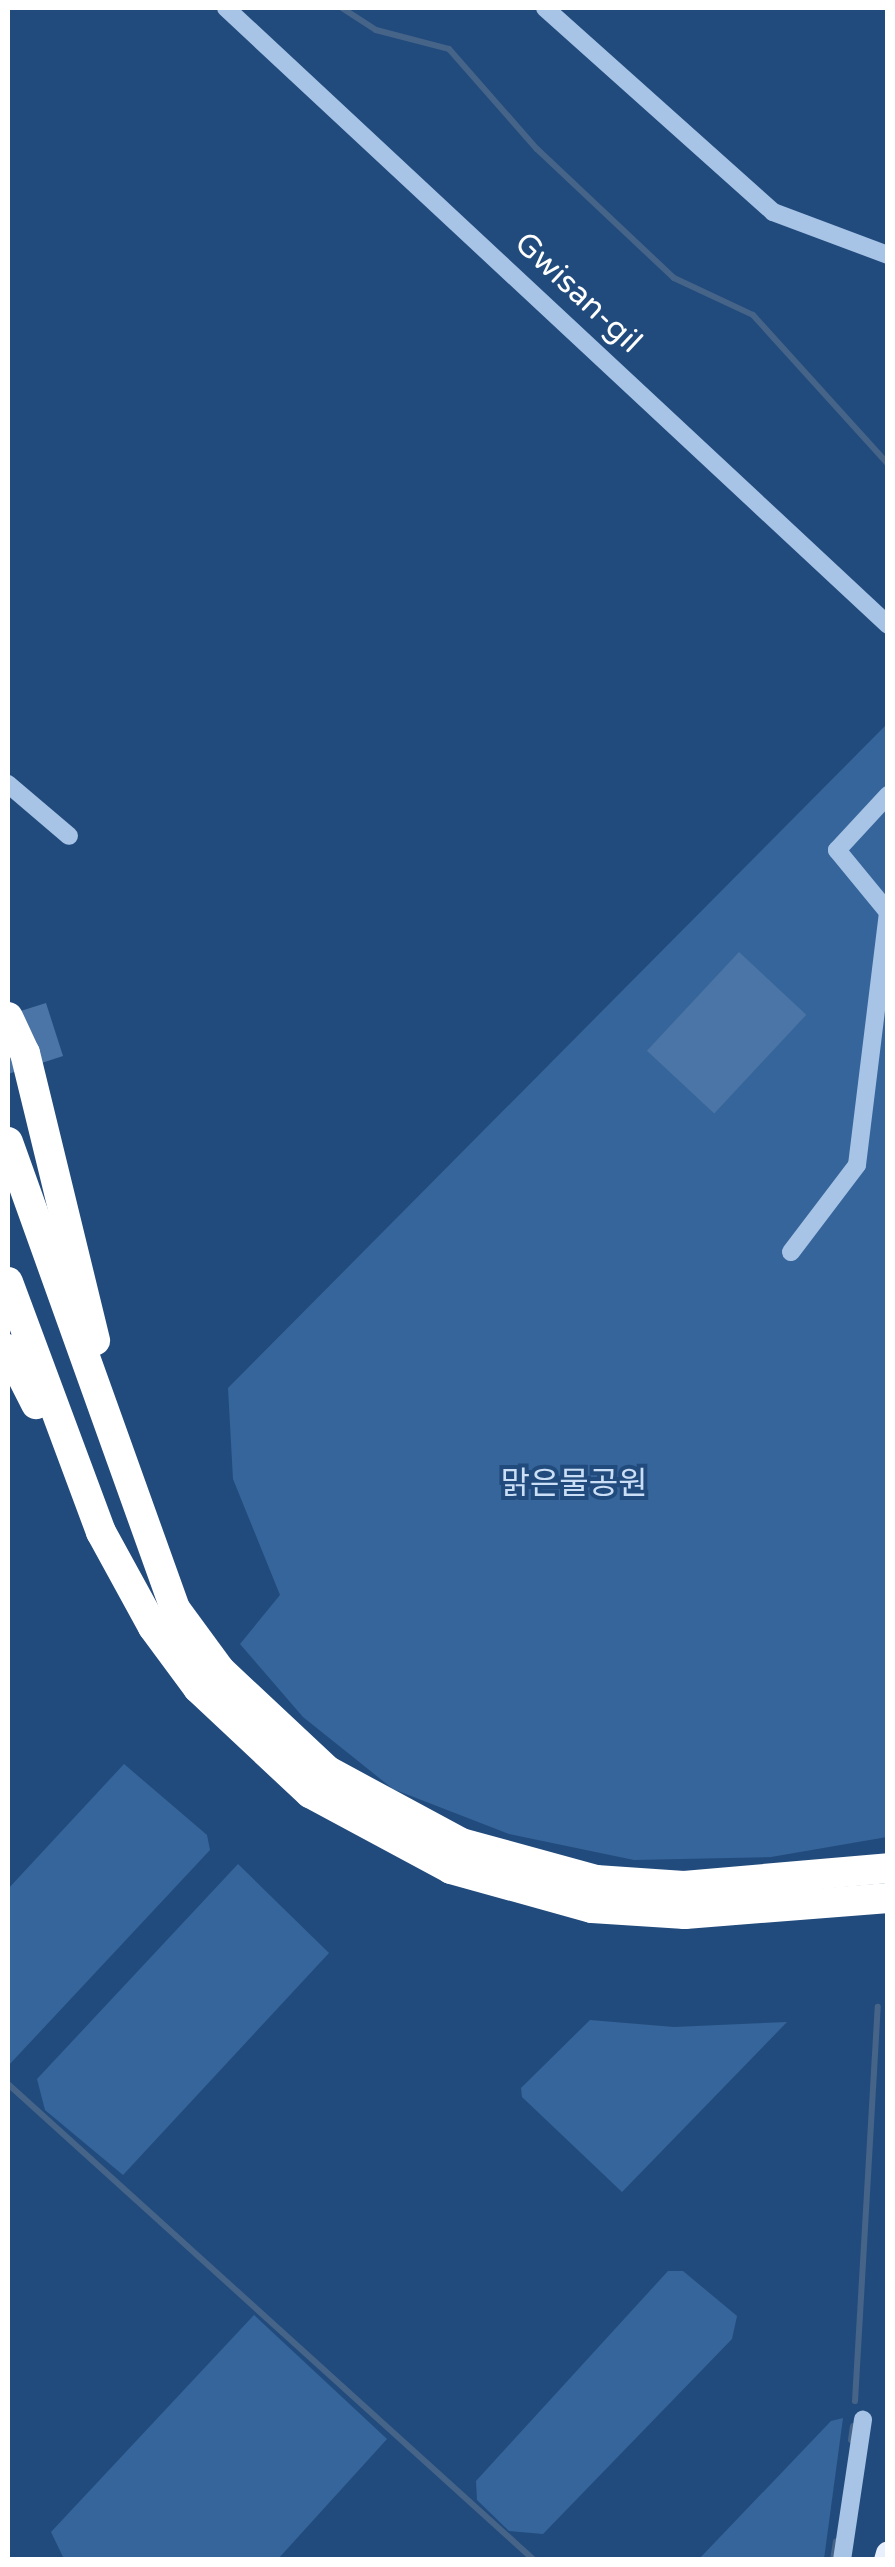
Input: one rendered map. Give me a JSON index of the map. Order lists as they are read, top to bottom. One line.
{"streets":{"street":["Gwisan-gil"]},"parks":["맑은물공원"]}
